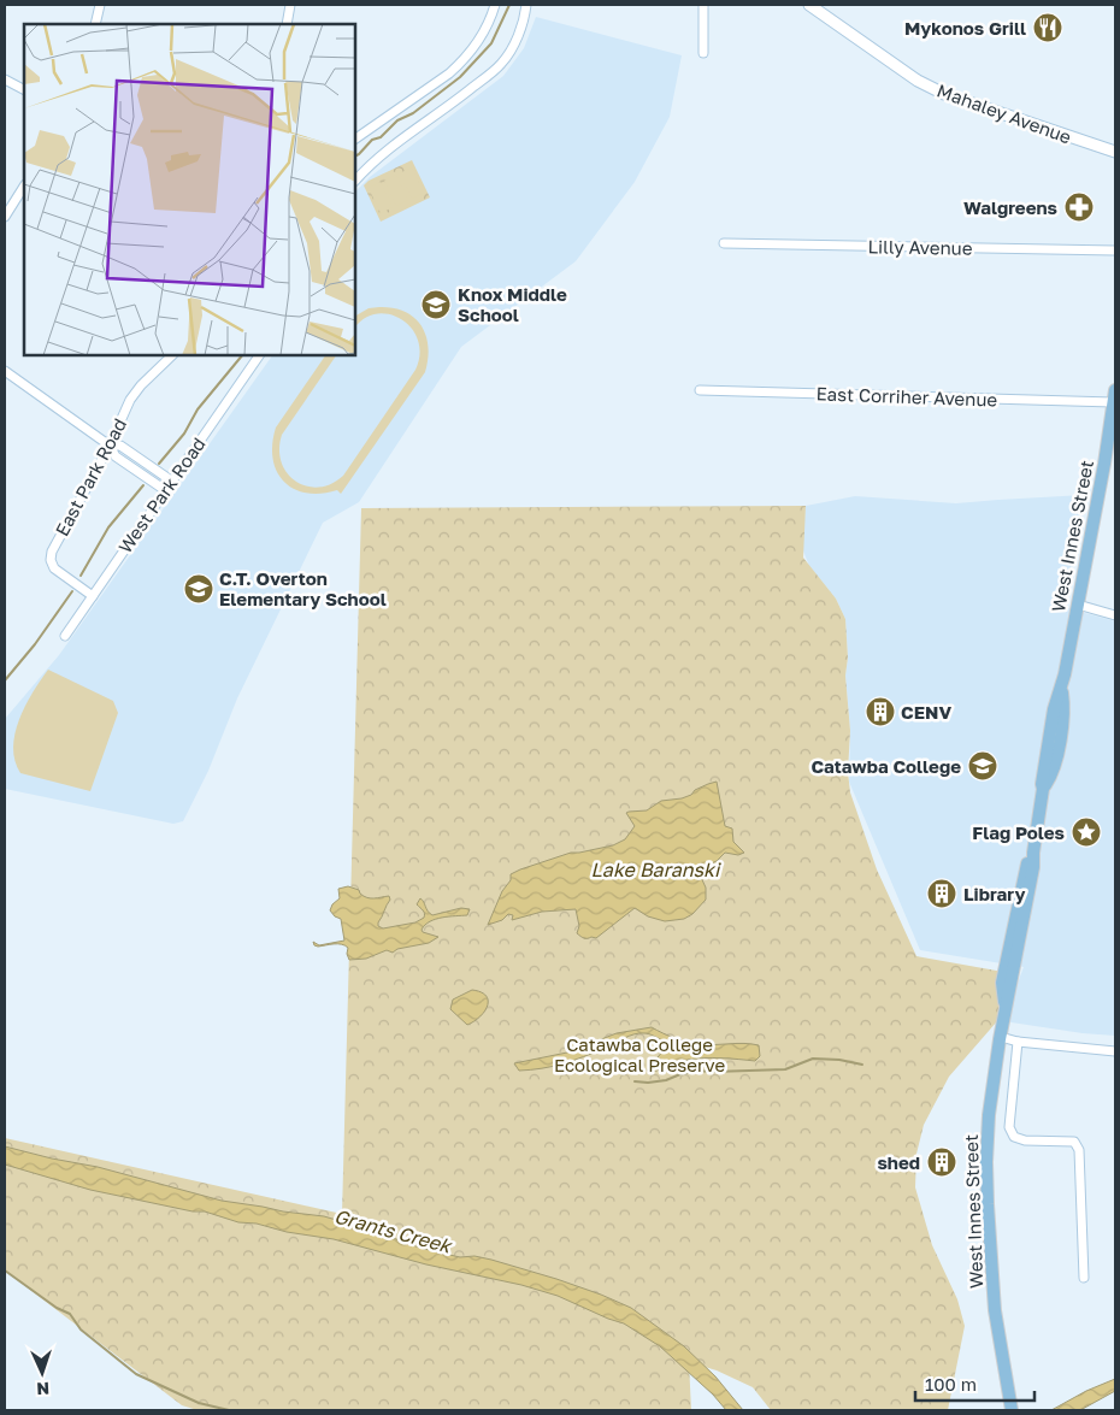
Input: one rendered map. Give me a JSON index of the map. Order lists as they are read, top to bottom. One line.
{"streets":{"main road":["West Innes Street"],"street":["Mahaley Avenue","Lilly Avenue","East Corriher Avenue","East Park Road","West Park Road"]},"crossings":[["East Corriher Avenue","West Innes Street"],["East Park Road","West Park Road"]],"water":["Lake Baranski","Grants Creek"],"parks":["Catawba College Ecological Preserve"],"places":{"restaurant":["Mykonos Grill"],"pharmacy":["Walgreens"],"school or university":["Knox Middle School","C.T. Overton Elementary School","Catawba College"],"building":["CENV","Library","shed"],"place":["Flag Poles"]},"scale_bar":"100 m","north":"bottom"}
